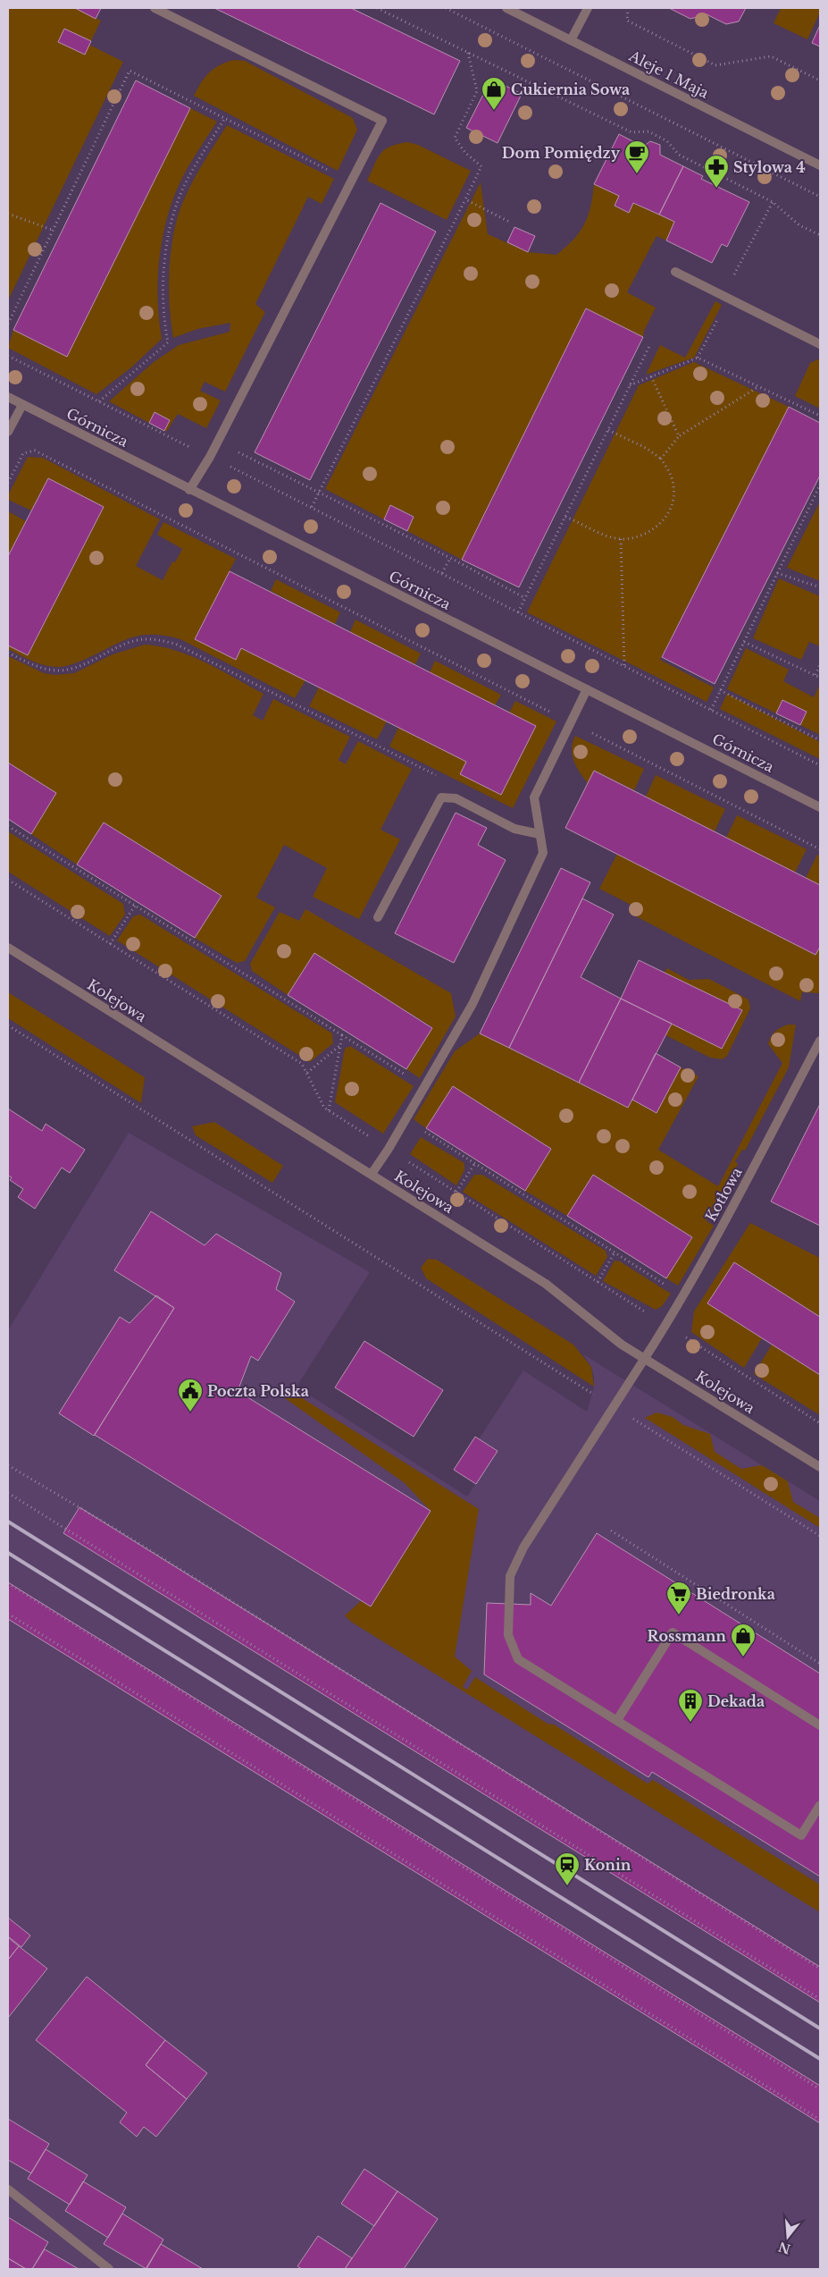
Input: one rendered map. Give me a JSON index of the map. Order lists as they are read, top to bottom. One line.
{"streets":{"street":["Aleje 1 Maja","Górnicza","Kolejowa","Kotłowa"]},"crossings":[["Kolejowa","Kotłowa"]],"places":{"shop":["Cukiernia Sowa","Rossmann"],"cafe":["Dom Pomiędzy"],"pharmacy":["Stylowa 4"],"public building":["Poczta Polska"],"supermarket":["Biedronka"],"building":["Dekada"],"station":["Konin"]},"north":"bottom"}
